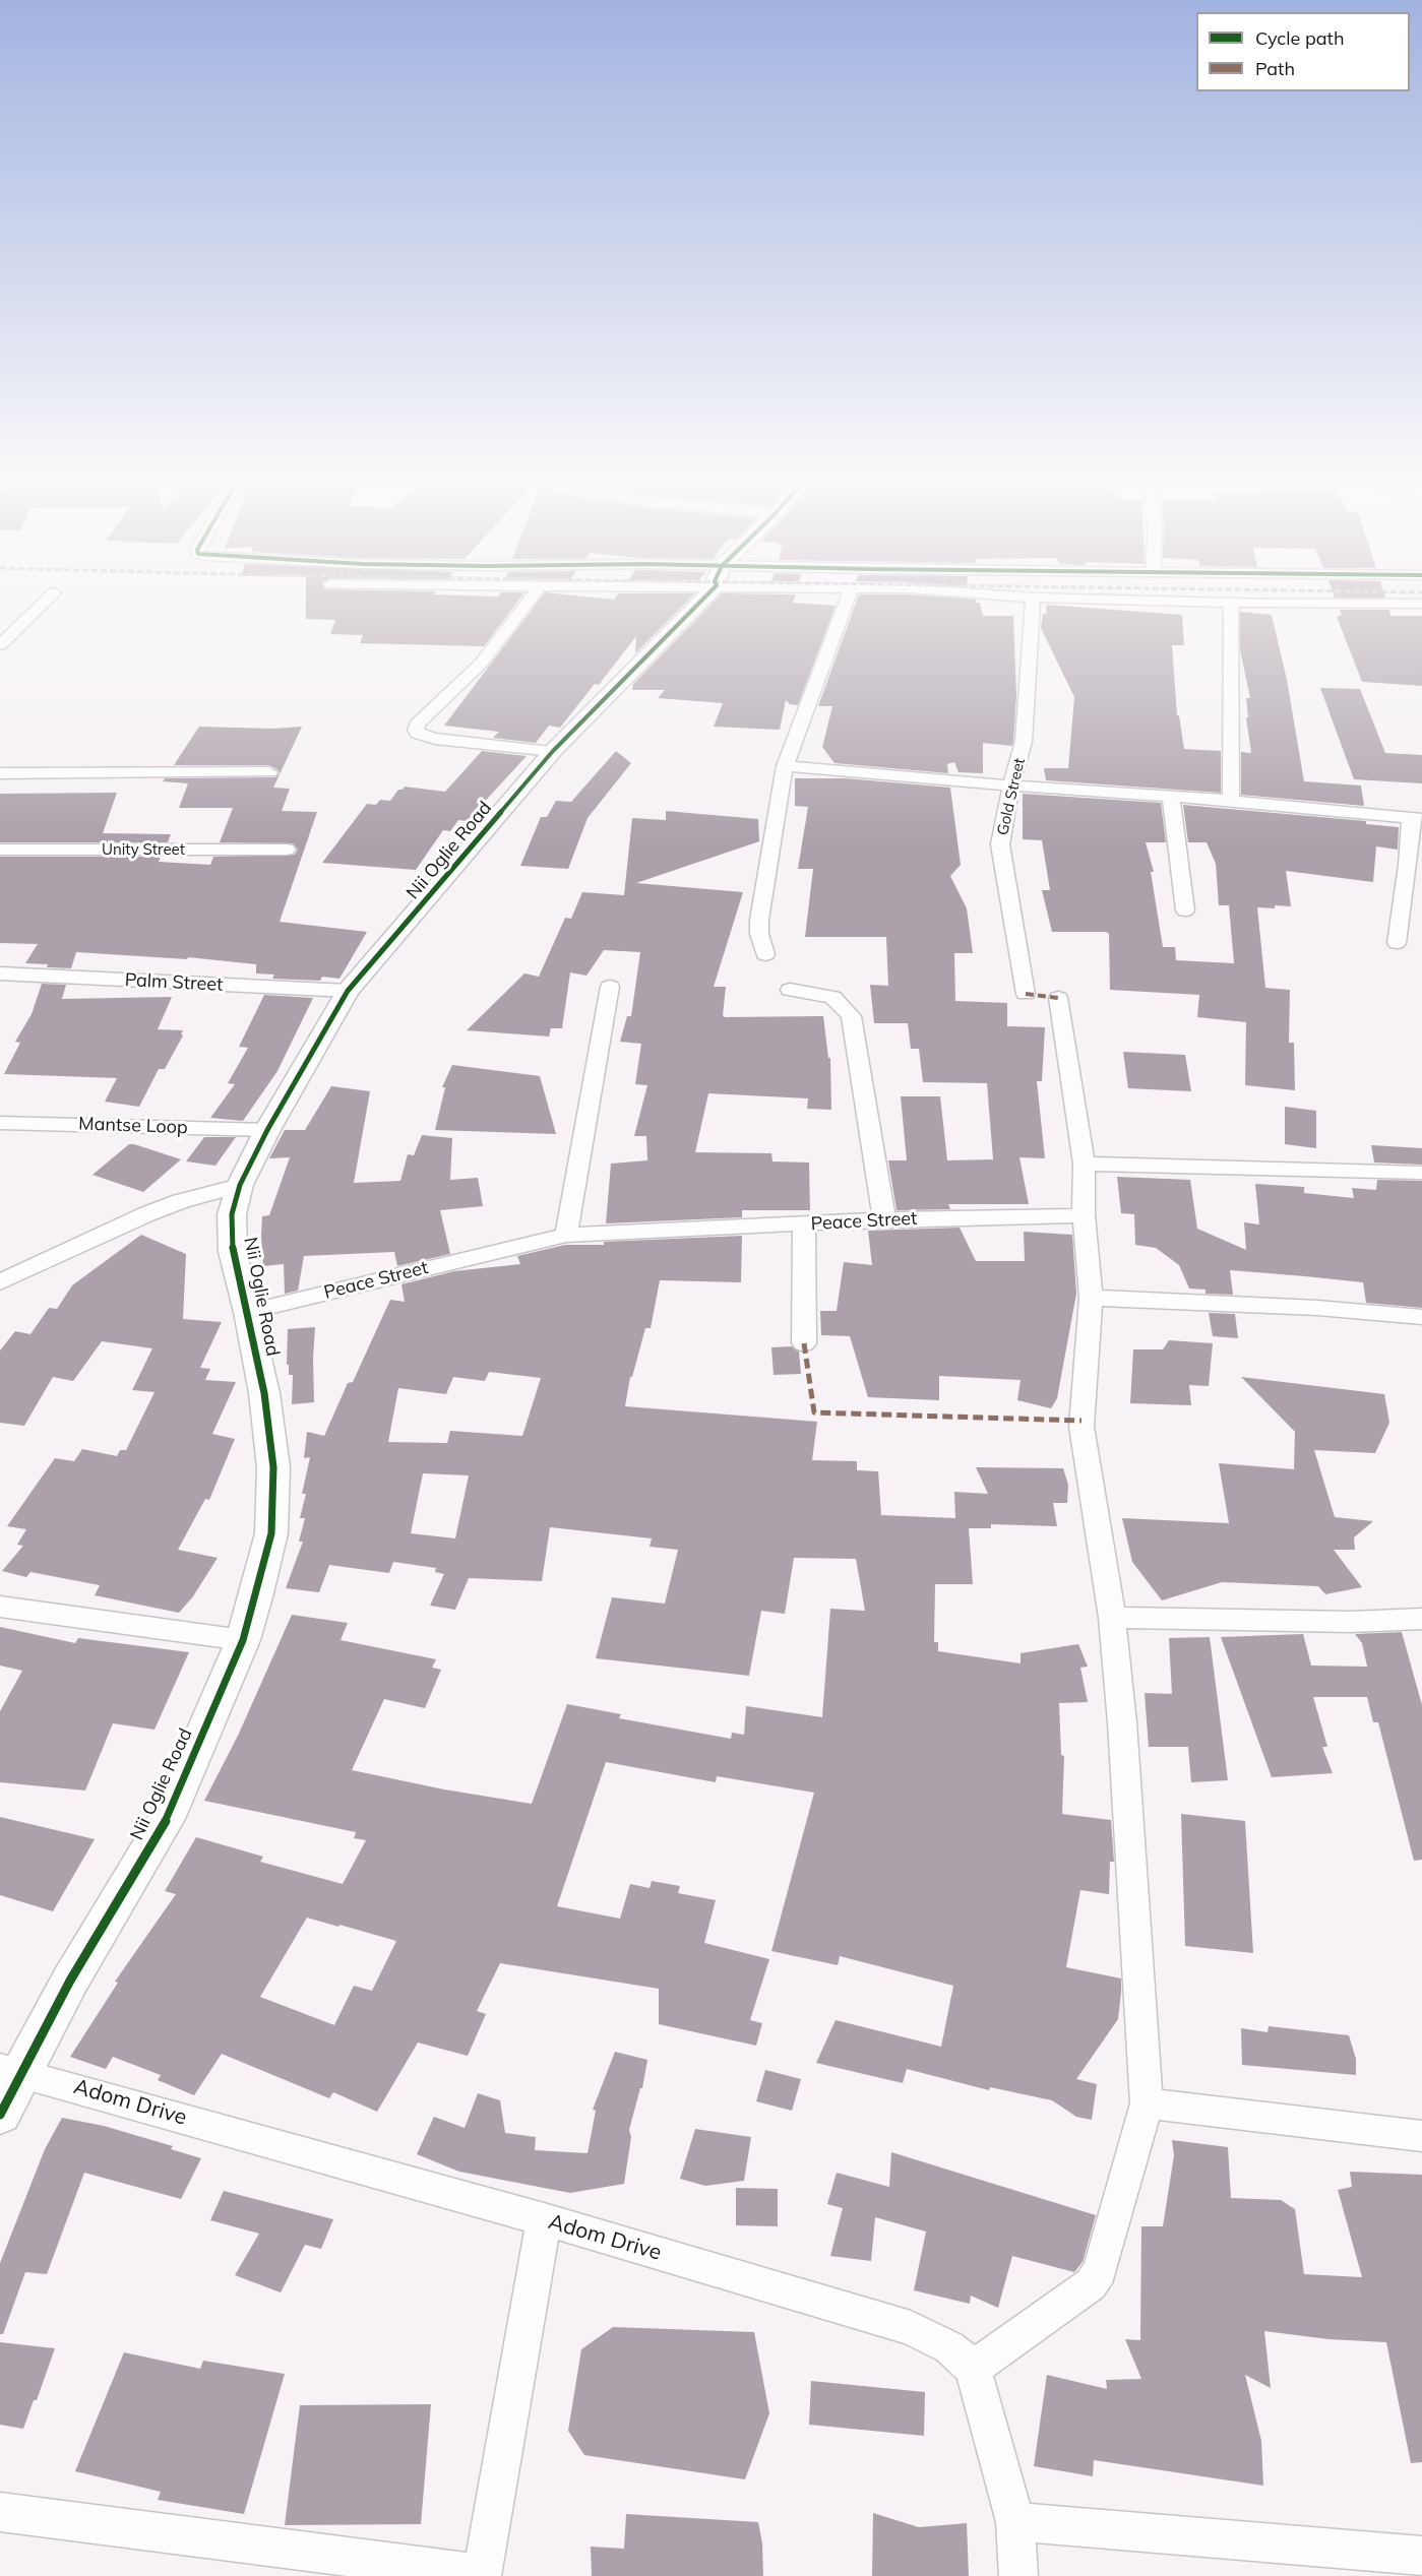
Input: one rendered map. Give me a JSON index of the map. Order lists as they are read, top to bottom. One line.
{"streets":{"street":["Gold Street","Unity Street","Nii Oglie Road","Palm Street","Mantse Loop","Peace Street","Adom Drive"]},"crossings":[["Nii Oglie Road","Palm Street"],["Nii Oglie Road","Mantse Loop"],["Nii Oglie Road","Peace Street"],["Nii Oglie Road","Adom Drive"]],"legend":["Cycle path","Path"]}
